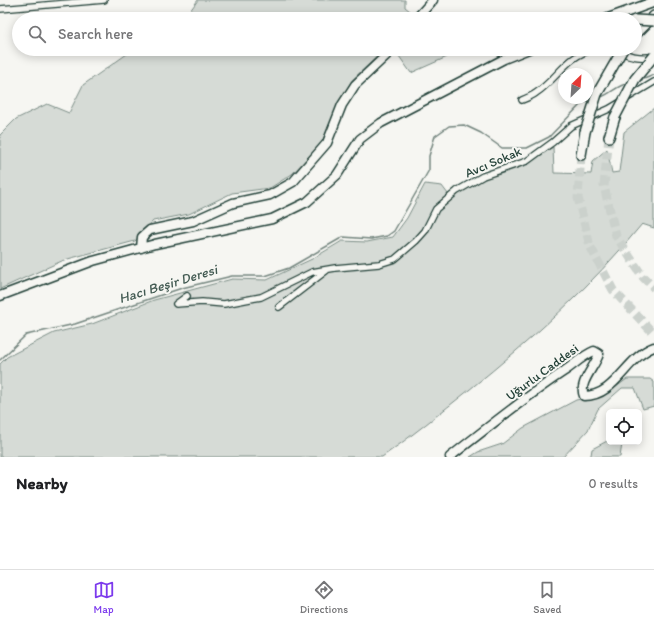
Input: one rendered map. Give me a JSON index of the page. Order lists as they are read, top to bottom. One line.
{"streets":{"main road":["Uğurlu Caddesi"],"street":["Avcı Sokak"]},"water":["Hacı Beşir Deresi"],"north":"top right","page":{"search":"Search here","heading":["Nearby","0 results"],"nav":["Map","Directions","Saved"]}}
